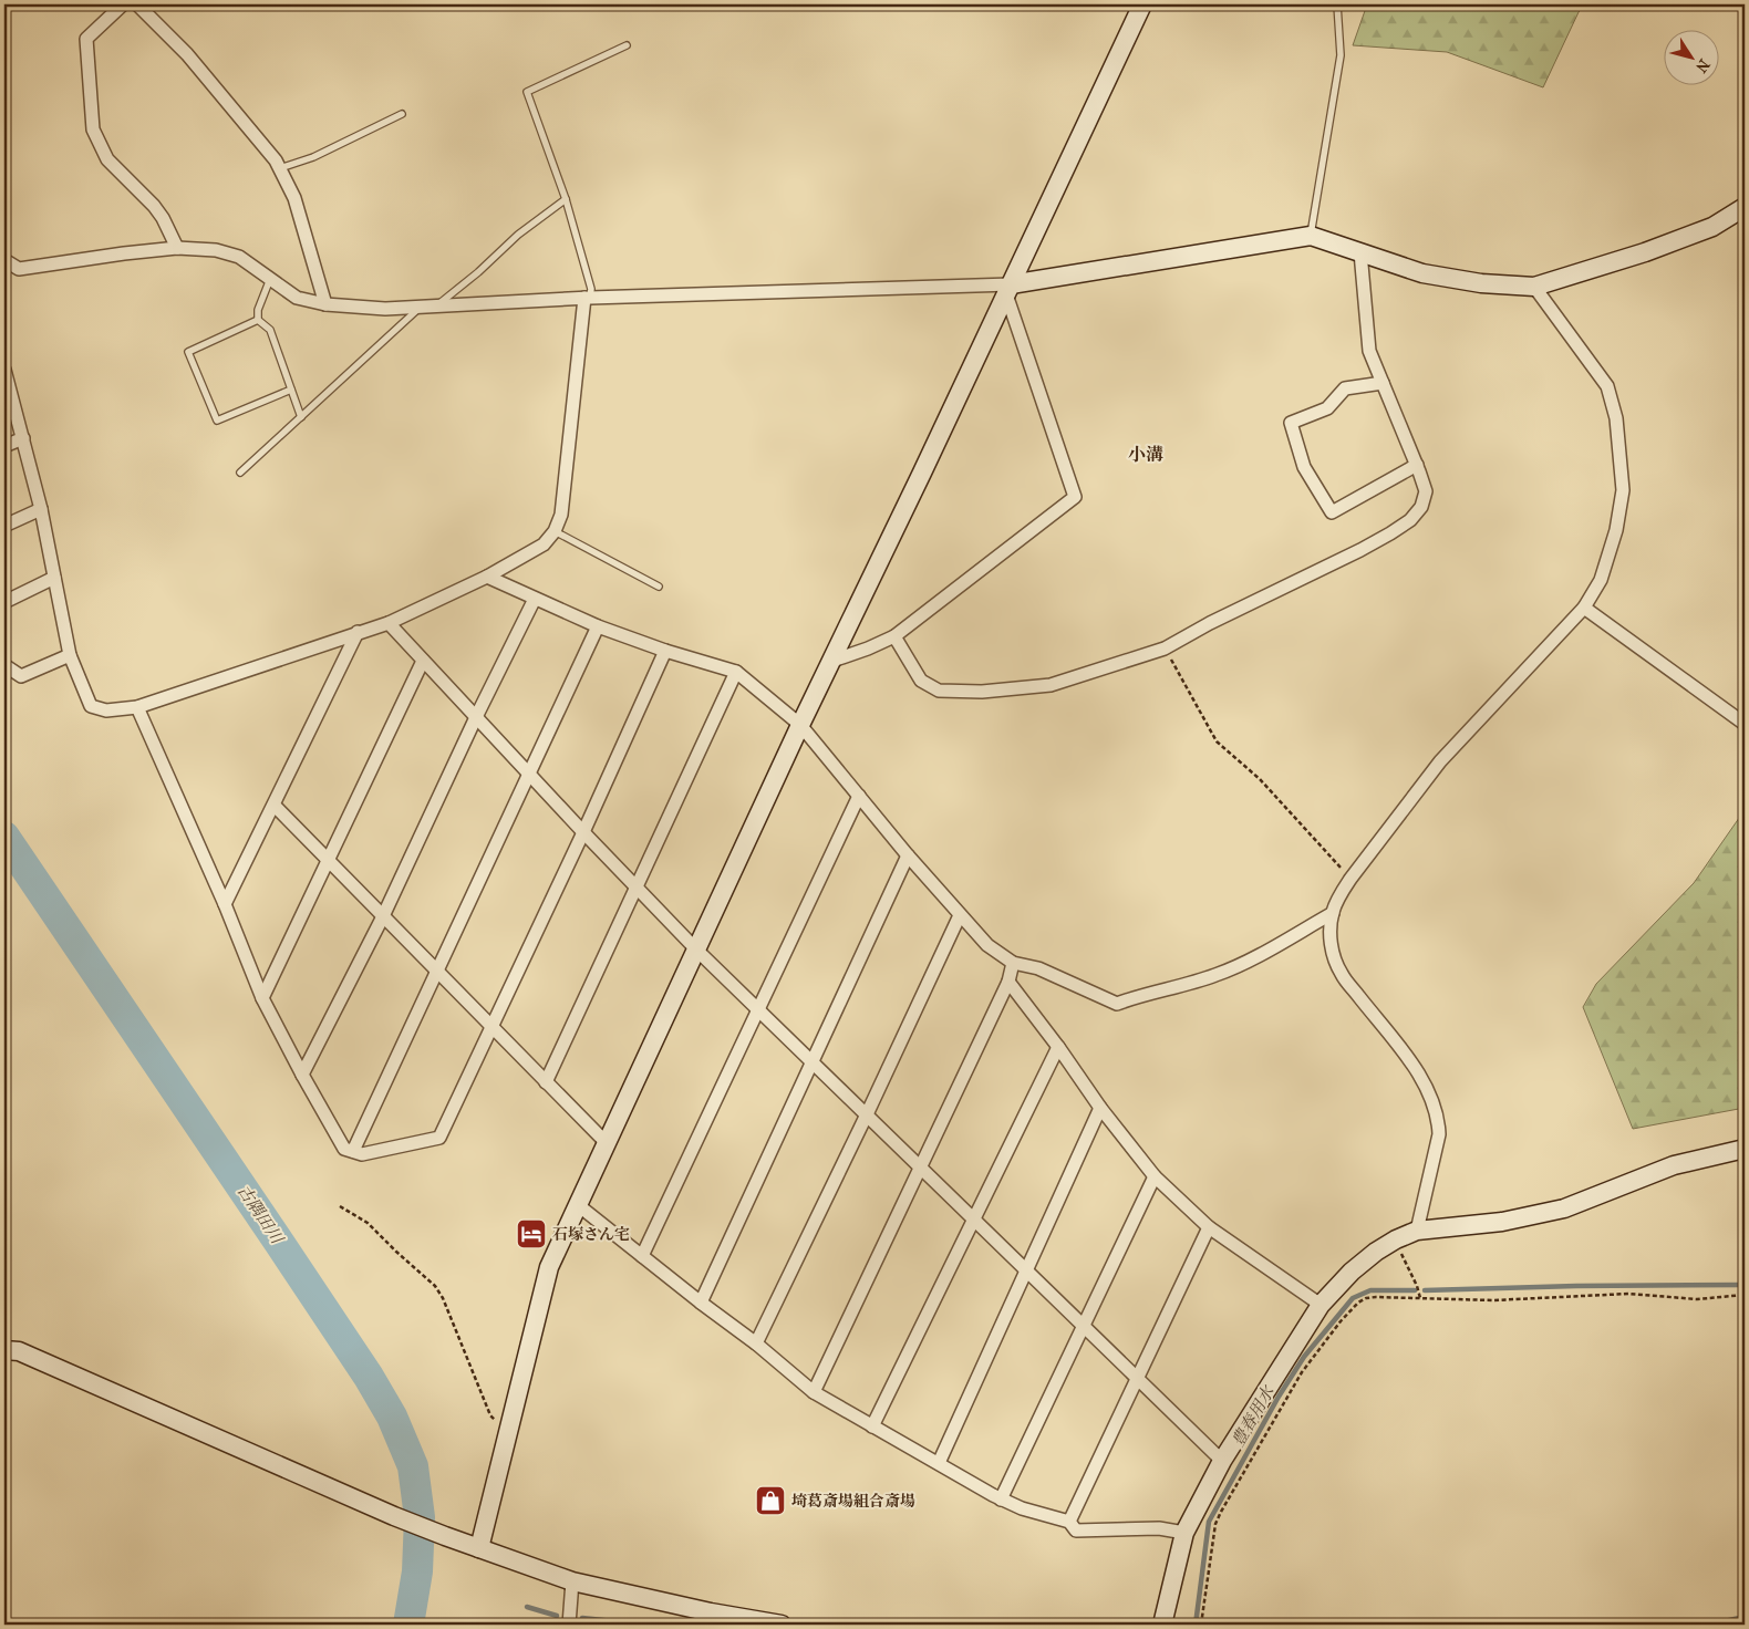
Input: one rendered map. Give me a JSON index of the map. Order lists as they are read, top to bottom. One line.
{"districts":["小溝"],"water":["古隅田川","豊春用水"],"places":{"hotel":["石塚さん宅"],"shop":["埼葛斎場組合斎場"]},"north":"bottom right"}
